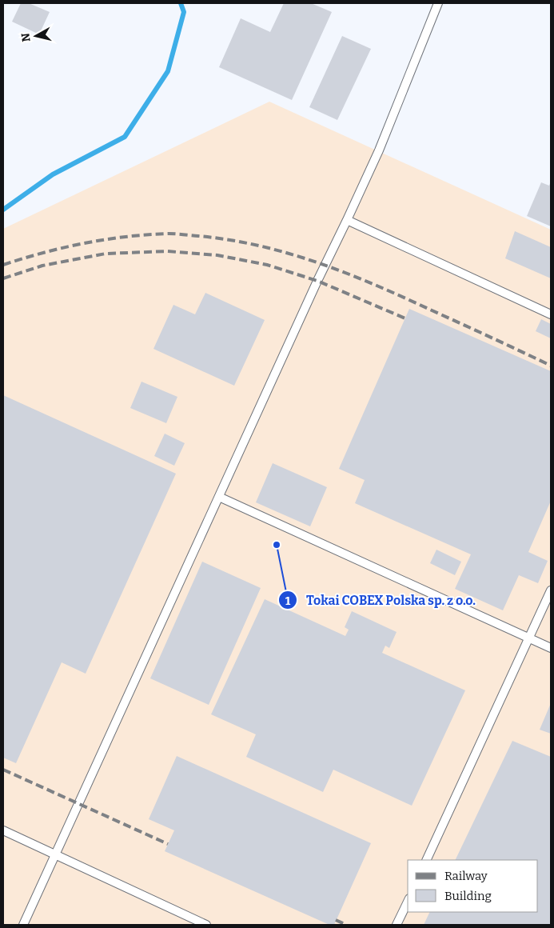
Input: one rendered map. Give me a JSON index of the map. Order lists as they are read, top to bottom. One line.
{"places":["Tokai COBEX Polska sp. z o.o."],"legend":["Railway","Building"],"north":"left"}
